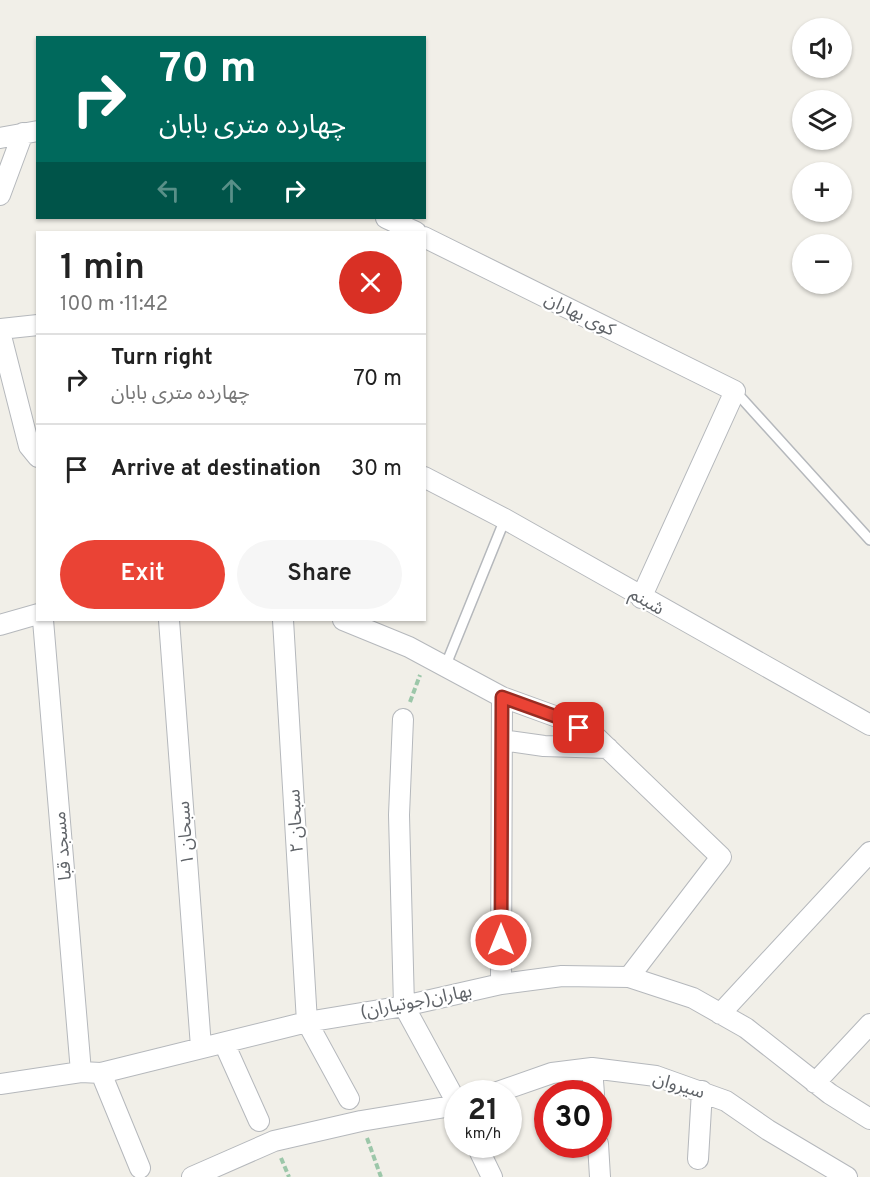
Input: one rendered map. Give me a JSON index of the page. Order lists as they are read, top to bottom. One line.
{"streets":{"street":["کوی بهاران","شبنم","سبحان ۲","سبحان ۱","مسجد قبا","بهاران(جوتیاران)","سیروان"]},"crossings":[["سبحان ۲","بهاران(جوتیاران)"],["سبحان ۱","بهاران(جوتیاران)"],["مسجد قبا","بهاران(جوتیاران)"]],"page":{"map_buttons":["+","−"],"turn":["70 m","چهارده متری بابان"],"heading":["1 min","100 m · 11:42"],"list":[{"name":"Turn right","note":"چهارده متری بابان","value":"70 m"},{"name":"Arrive at destination","value":"30 m"}],"buttons":["Exit","Share"],"speed":"21 km/h","limit":"30"}}
